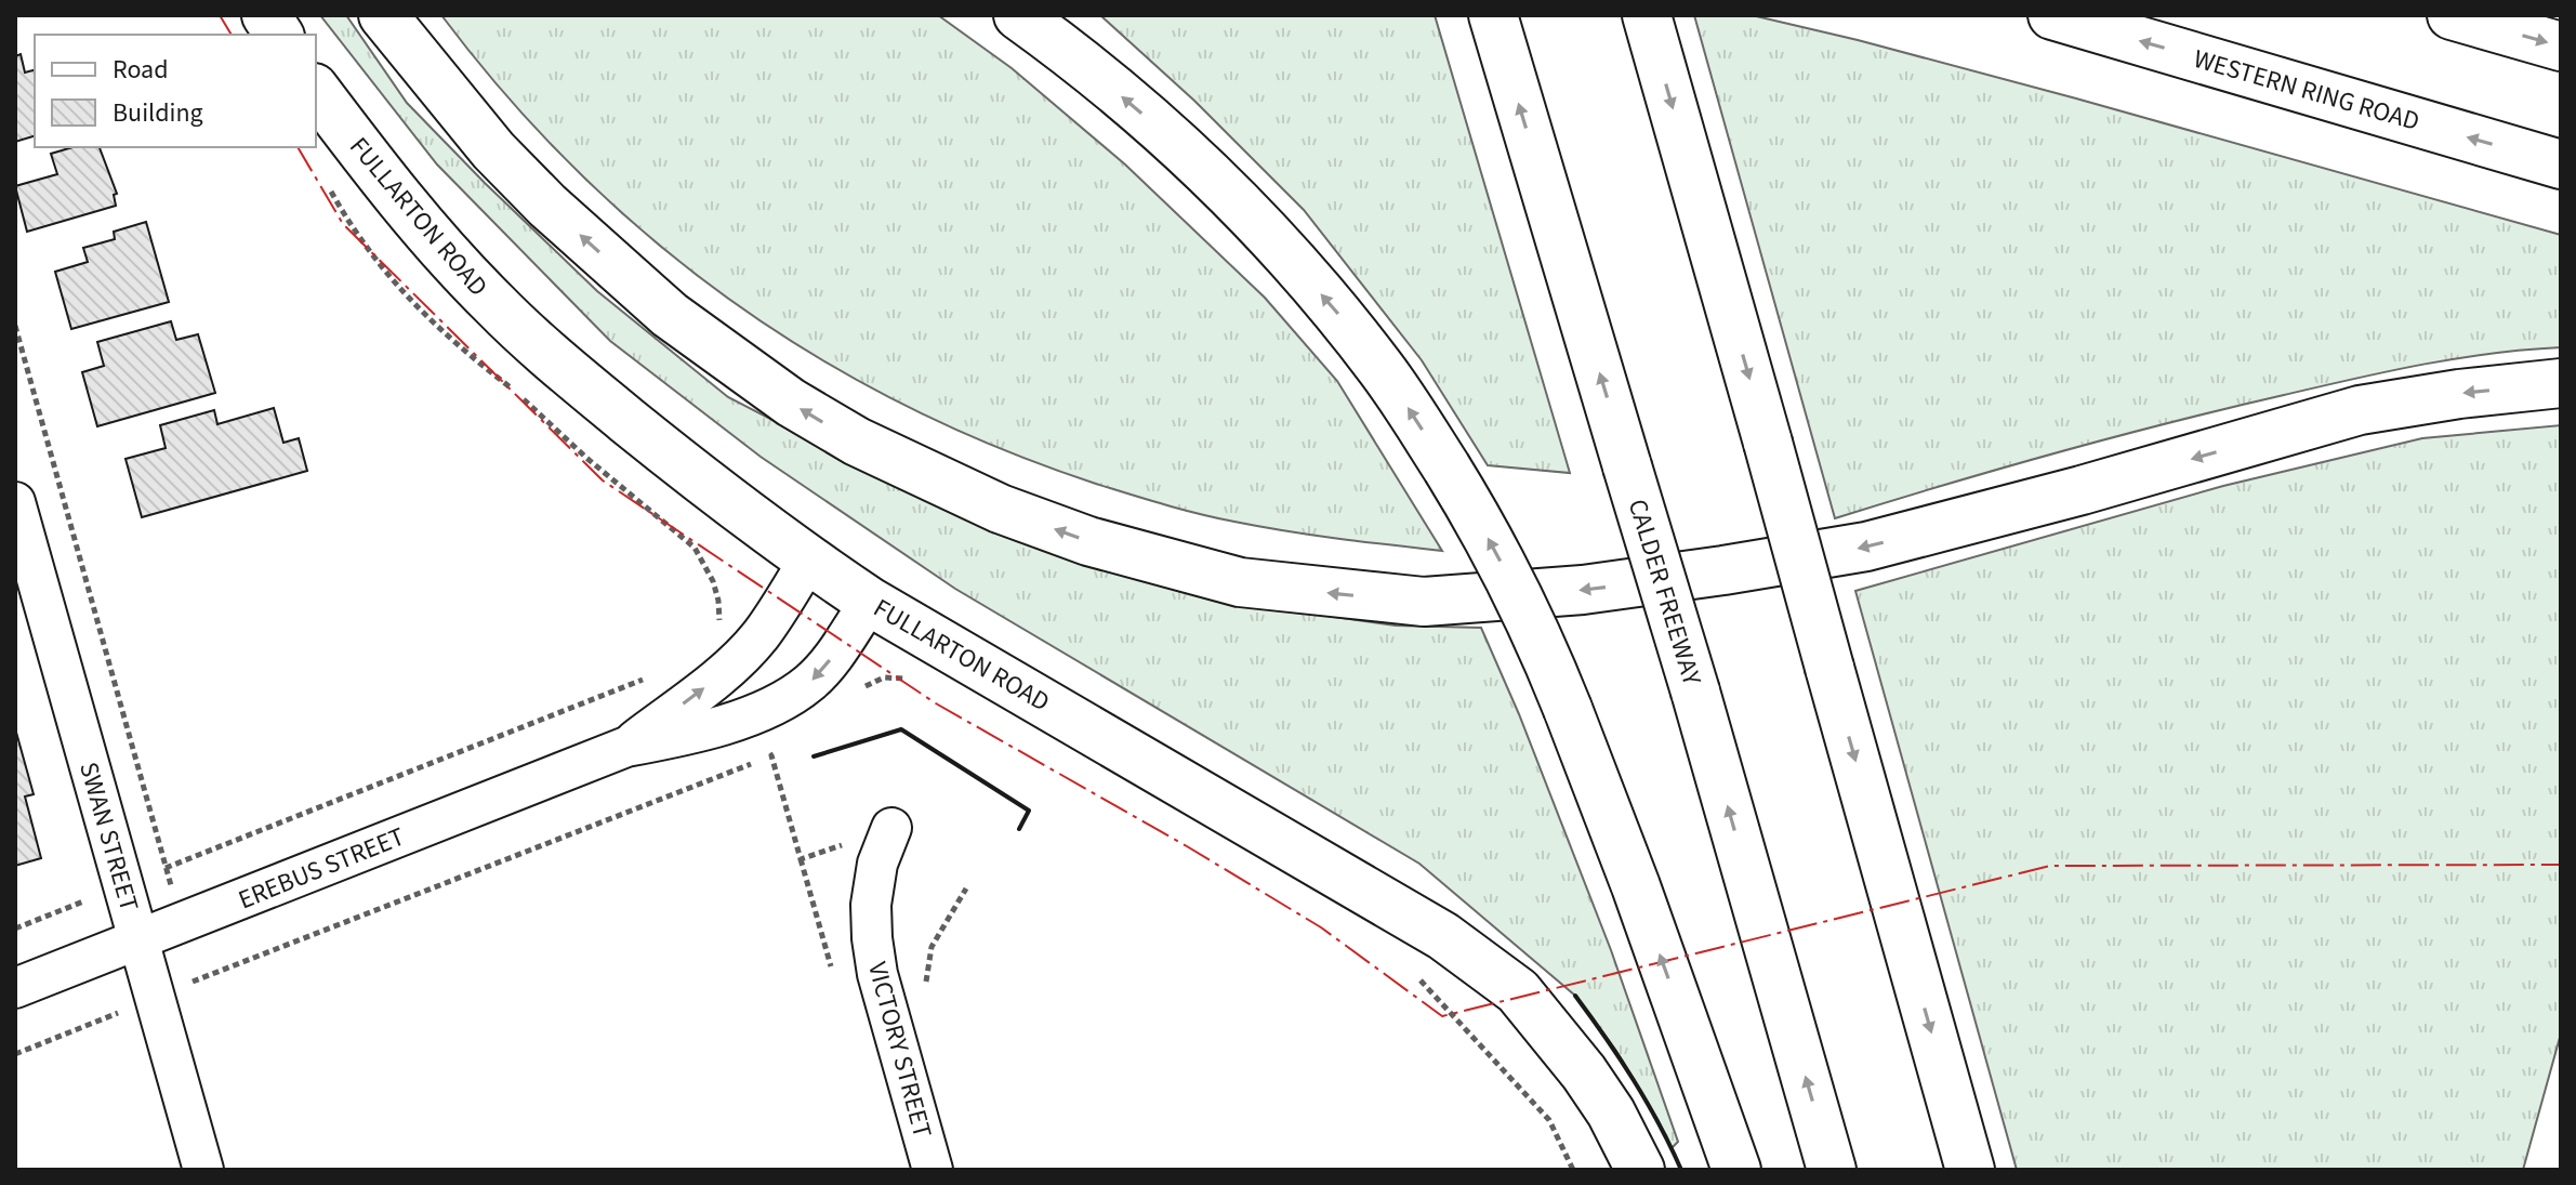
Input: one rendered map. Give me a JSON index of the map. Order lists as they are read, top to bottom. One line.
{"streets":{"main road":["WESTERN RING ROAD","FULLARTON ROAD","CALDER FREEWAY"],"street":["SWAN STREET","EREBUS STREET","VICTORY STREET"]},"crossings":[["FULLARTON ROAD","EREBUS STREET"],["SWAN STREET","EREBUS STREET"]],"legend":["Road","Building"]}
